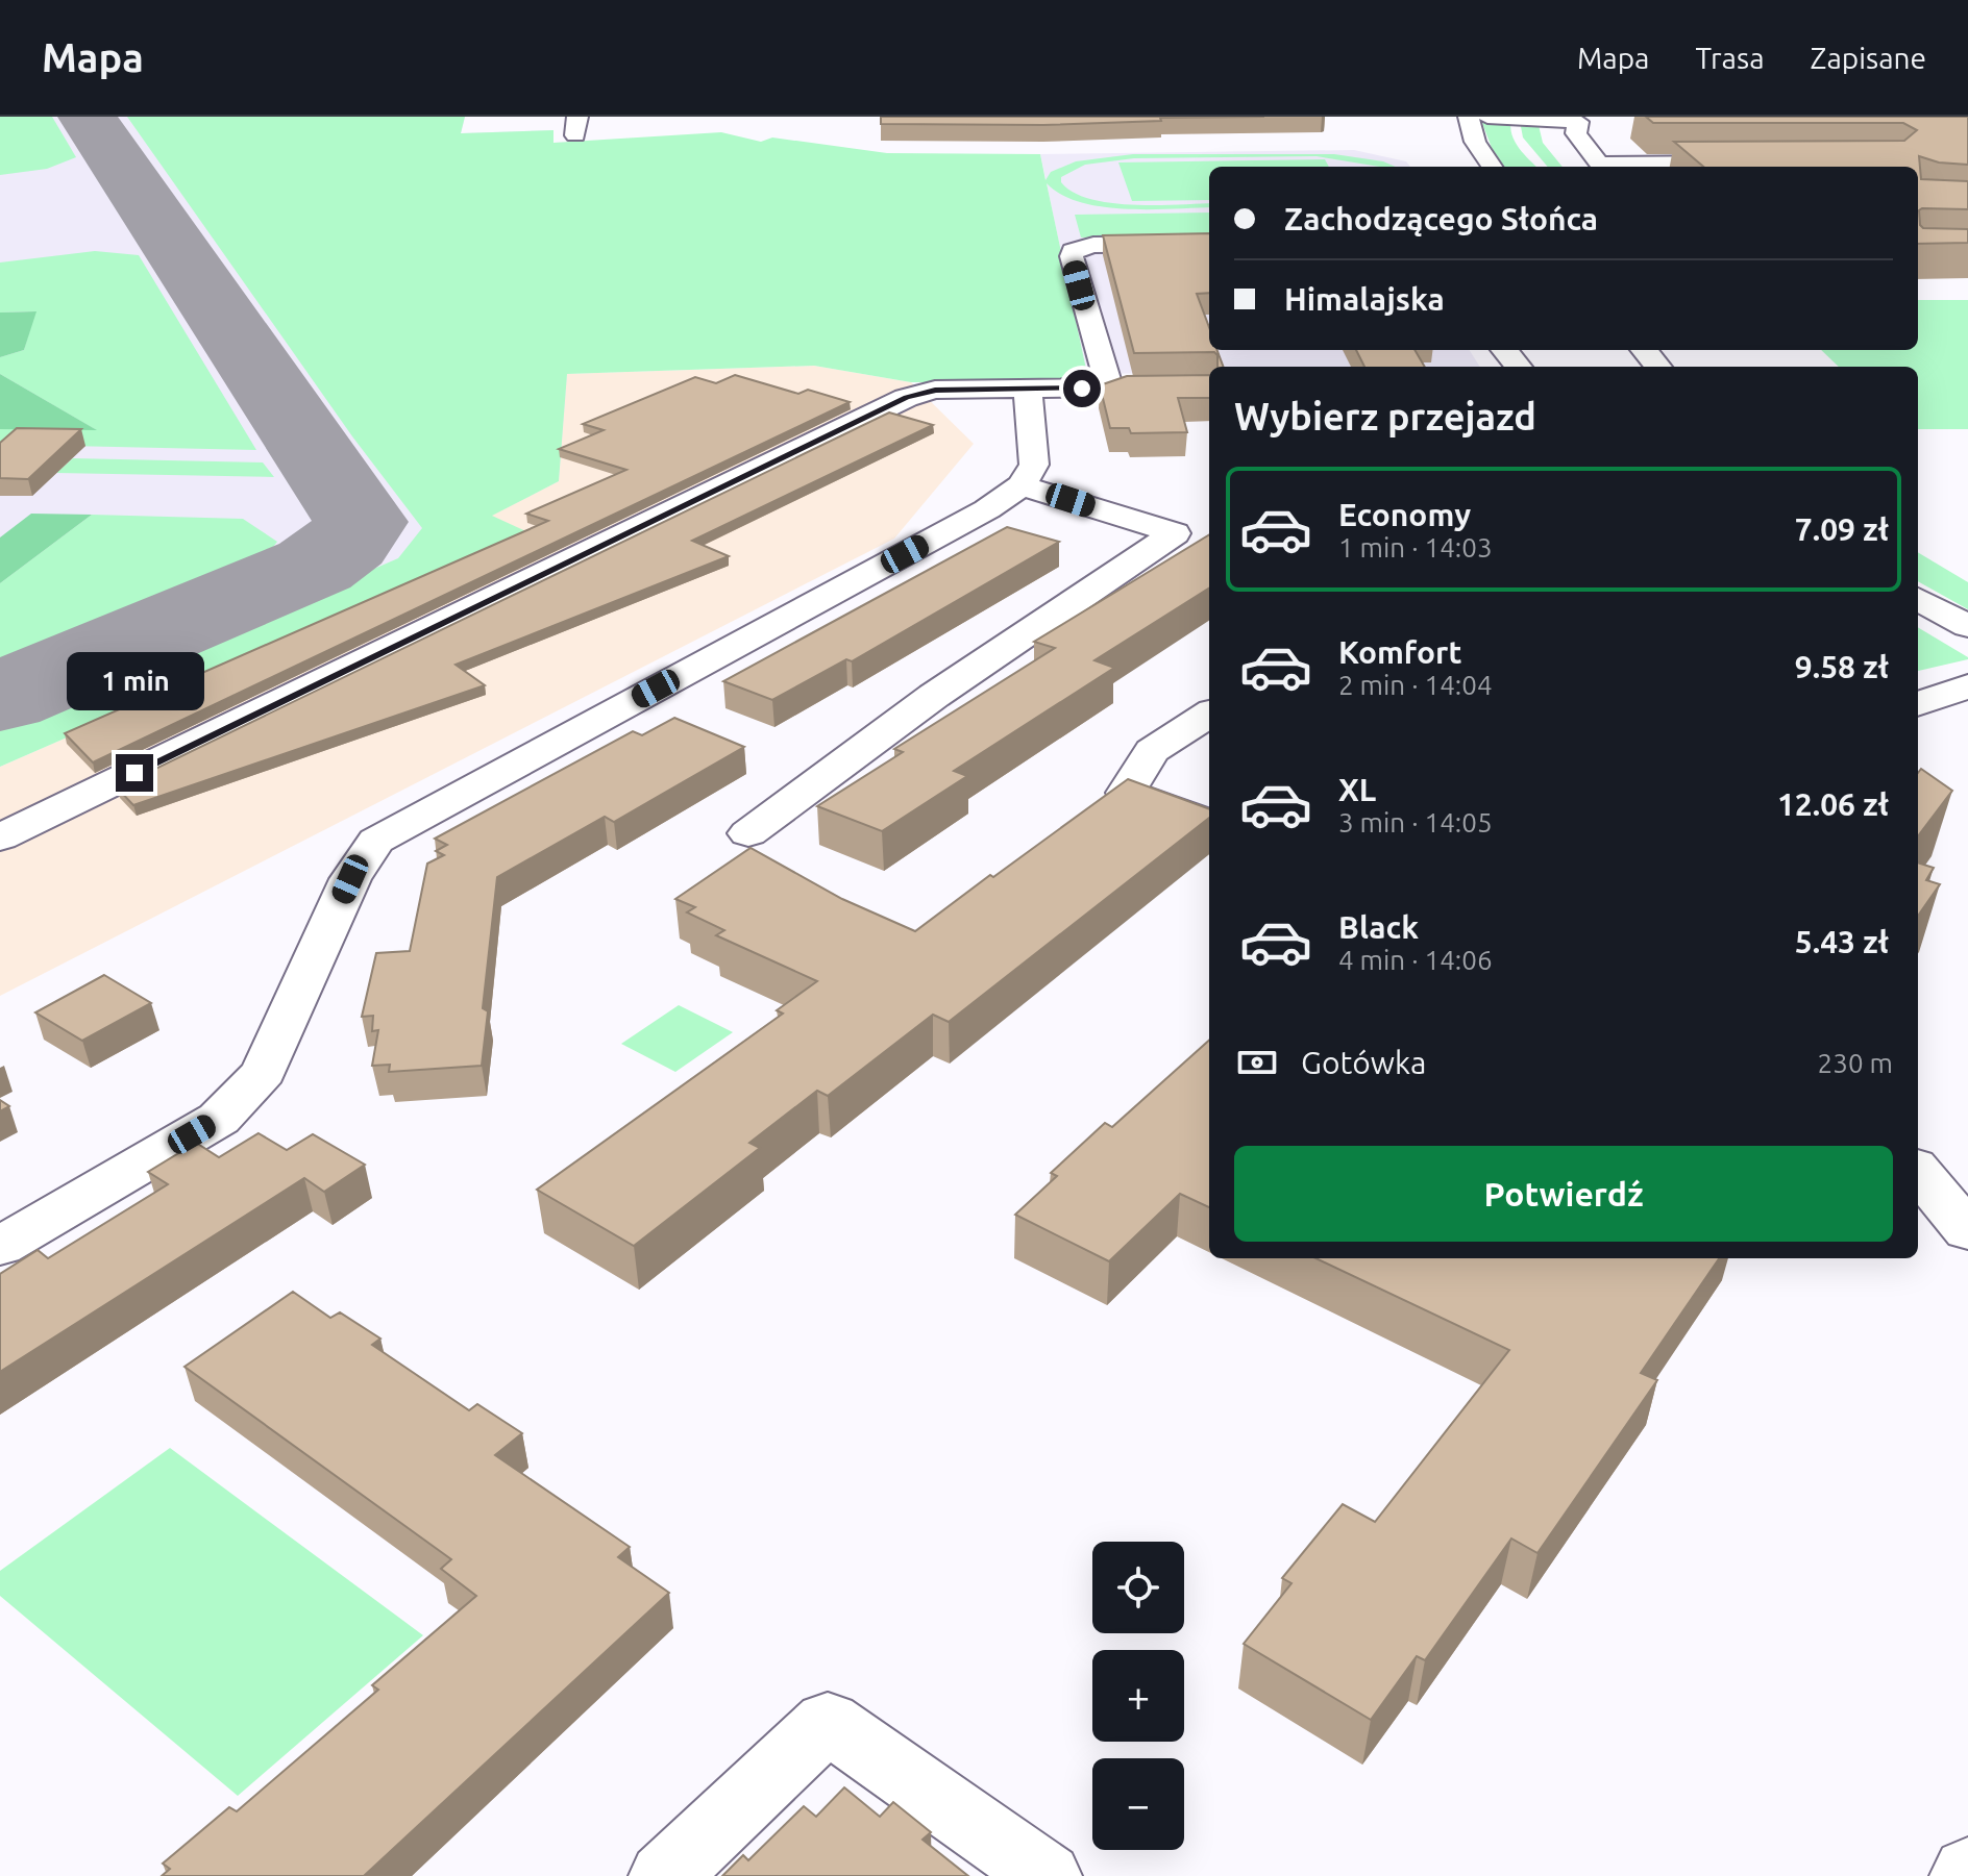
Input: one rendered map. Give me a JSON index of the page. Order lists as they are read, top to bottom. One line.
{"page":{"header":"Mapa","nav":["Mapa","Trasa","Zapisane"],"banner":["Zachodzącego Słońca","Himalajska"],"heading":"Wybierz przejazd","list":[{"name":"Economy","note":"1 min · 14:03","value":"7.09 zł"},{"name":"Komfort","note":"2 min · 14:04","value":"9.58 zł"},{"name":"XL","note":"3 min · 14:05","value":"12.06 zł"},{"name":"Black","note":"4 min · 14:06","value":"5.43 zł"}],"bubble":"1 min","pay":["Gotówka","230 m"],"buttons":"Potwierdź","map_buttons":["+","−"]}}
